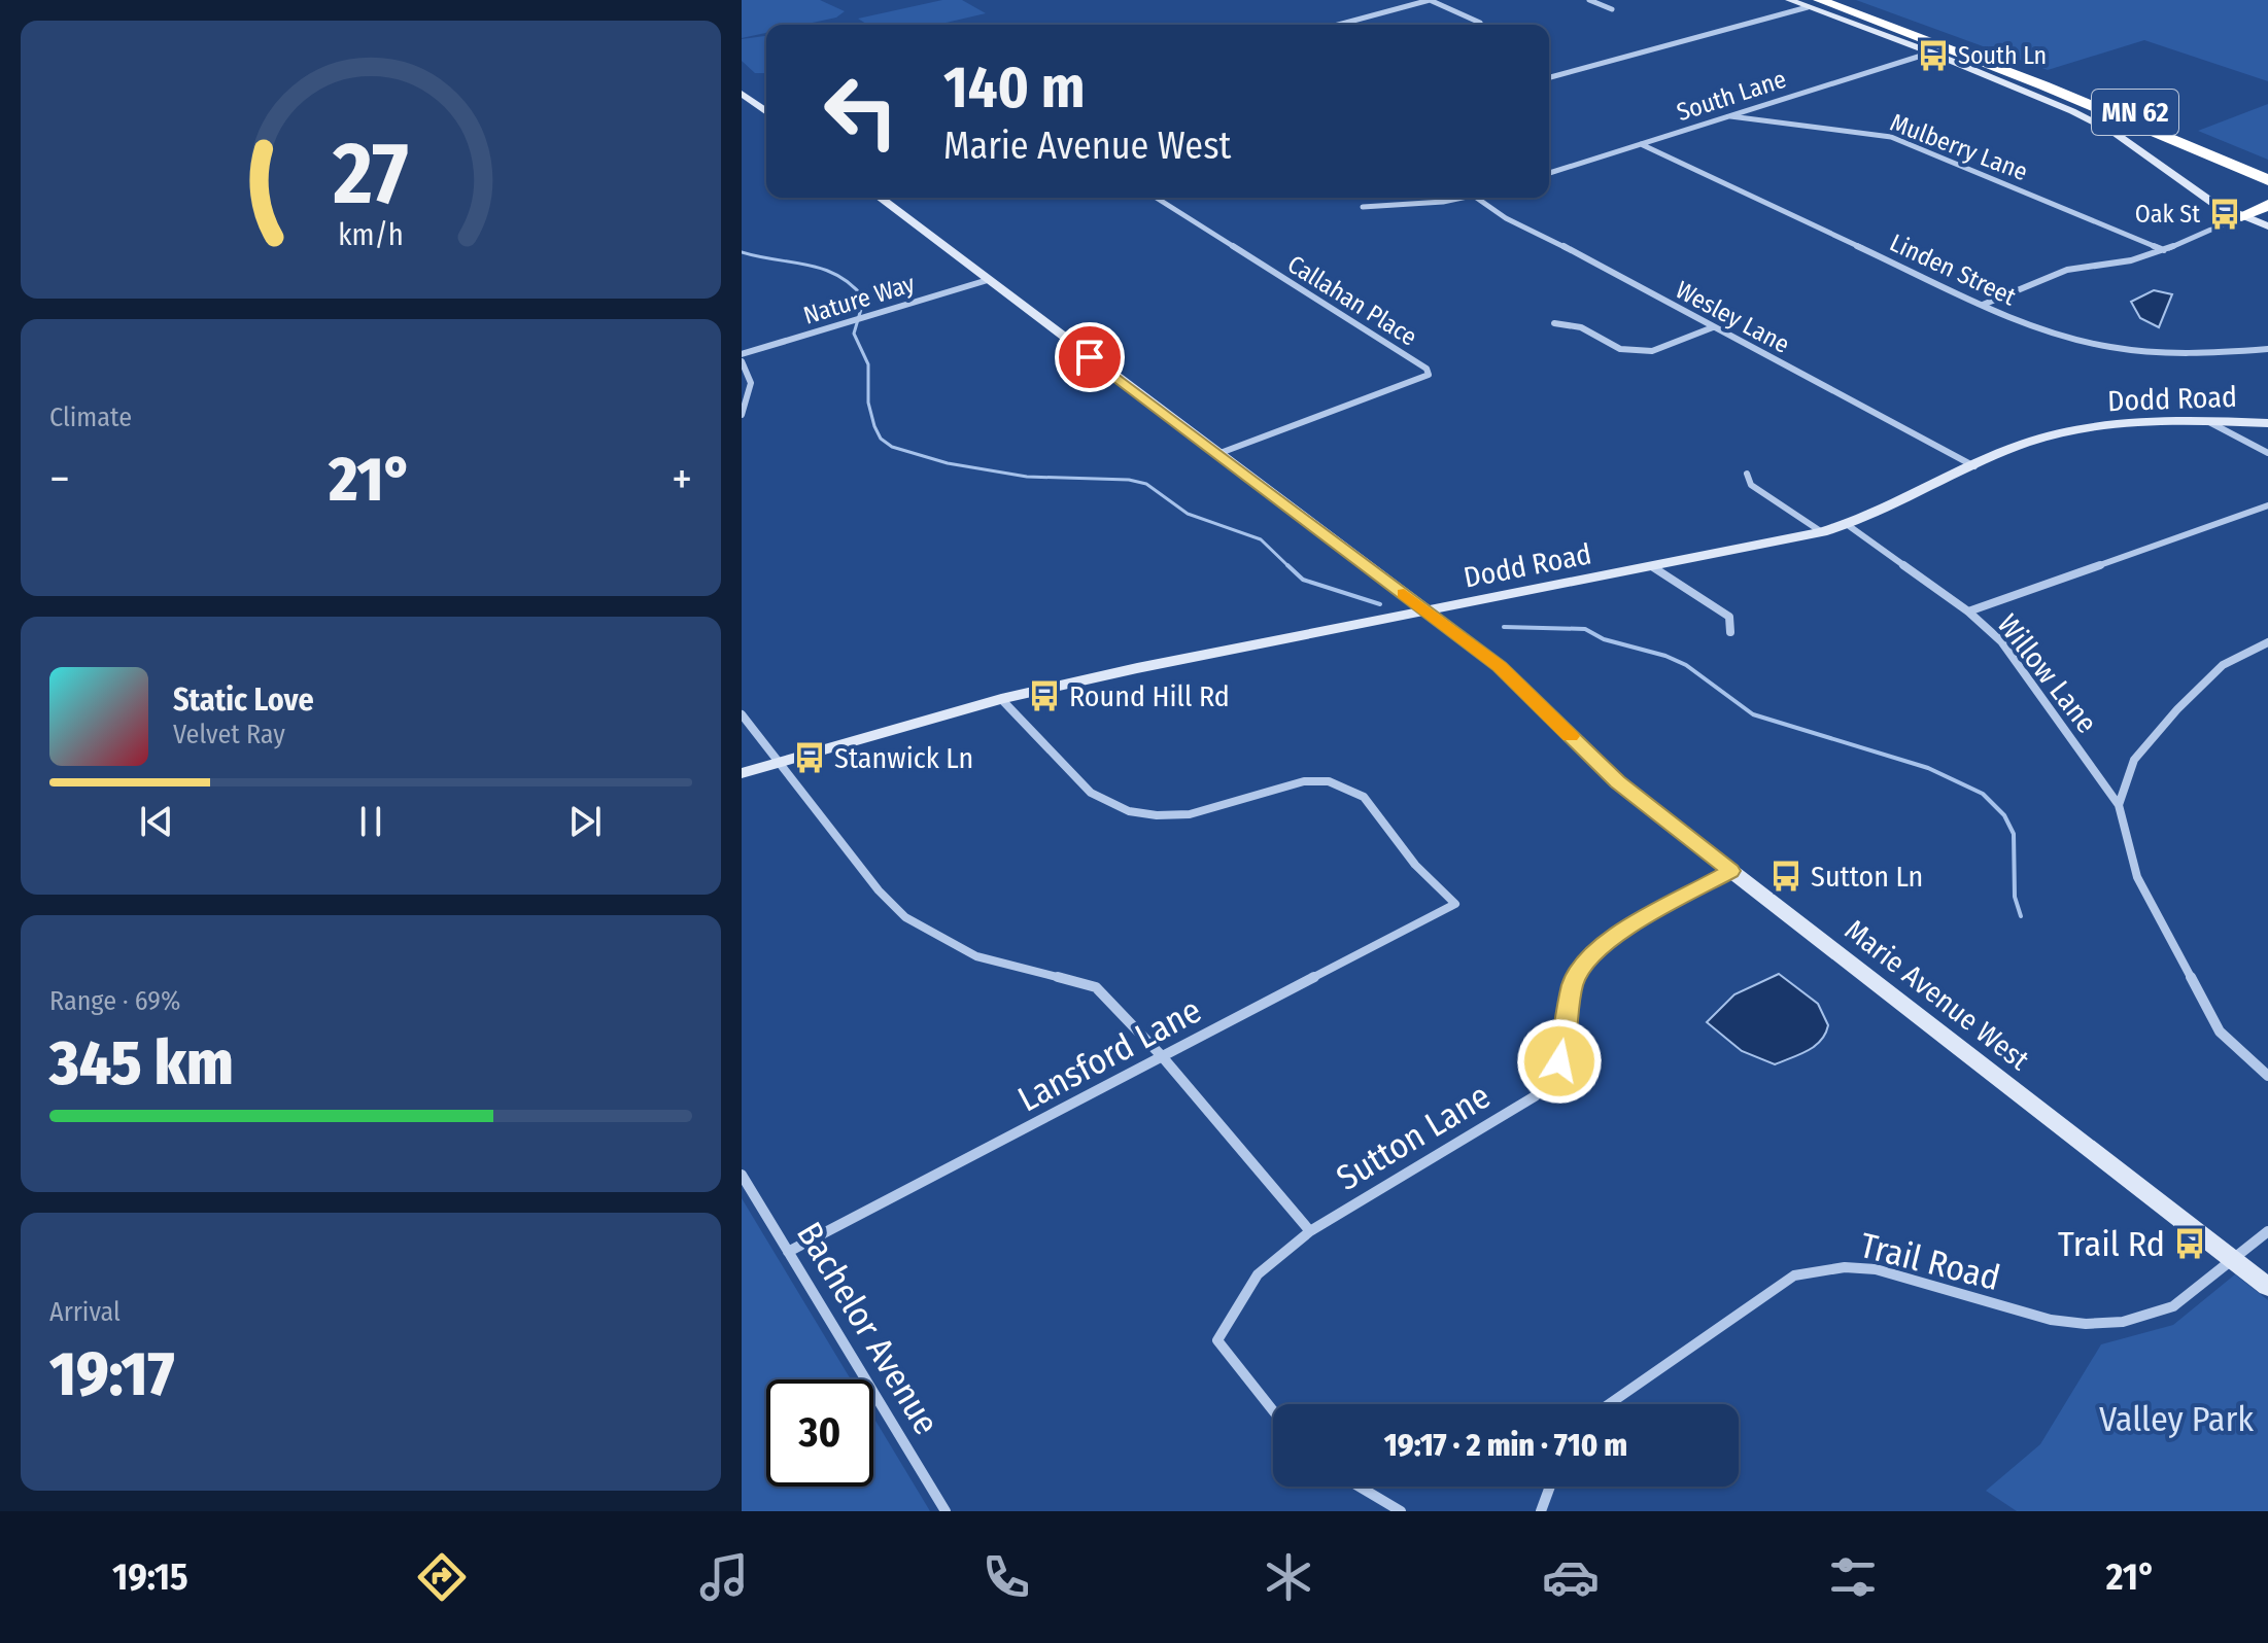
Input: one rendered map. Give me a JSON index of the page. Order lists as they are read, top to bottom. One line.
{"streets":{"highway":["MN 62"],"street":["South Lane","Mulberry Lane","Linden Street","Nature Way","Callahan Place","Wesley Lane","Dodd Road","Willow Lane","Marie Avenue West","Lansford Lane","Sutton Lane","Trail Road","Bachelor Avenue"]},"crossings":[["South Lane","Mulberry Lane"],["South Lane","Linden Street"],["Nature Way","Marie Avenue West"],["Callahan Place","Marie Avenue West"],["Wesley Lane","Dodd Road"],["Dodd Road","Willow Lane"],["Dodd Road","Marie Avenue West"],["Dodd Road","Lansford Lane"],["Marie Avenue West","Sutton Lane"],["Marie Avenue West","Trail Road"],["Lansford Lane","Bachelor Avenue"]],"parks":["Valley Park"],"places":{"bus stop":["South Ln","Oak St","Round Hill Rd","Stanwick Ln","Sutton Ln","Trail Rd"]},"page":{"turn":["140 m","Marie Avenue West"],"tile":["Climate",["Range · 69%","345 km"],["Arrival","19:17"]],"heat":["−","21°","+"],"song":["Static Love","Velvet Ray"],"limit":"30","trip":"19:17 · 2 min · 710 m","tabs":["19:15","21°"],"gauge":["27","km/h"]}}
